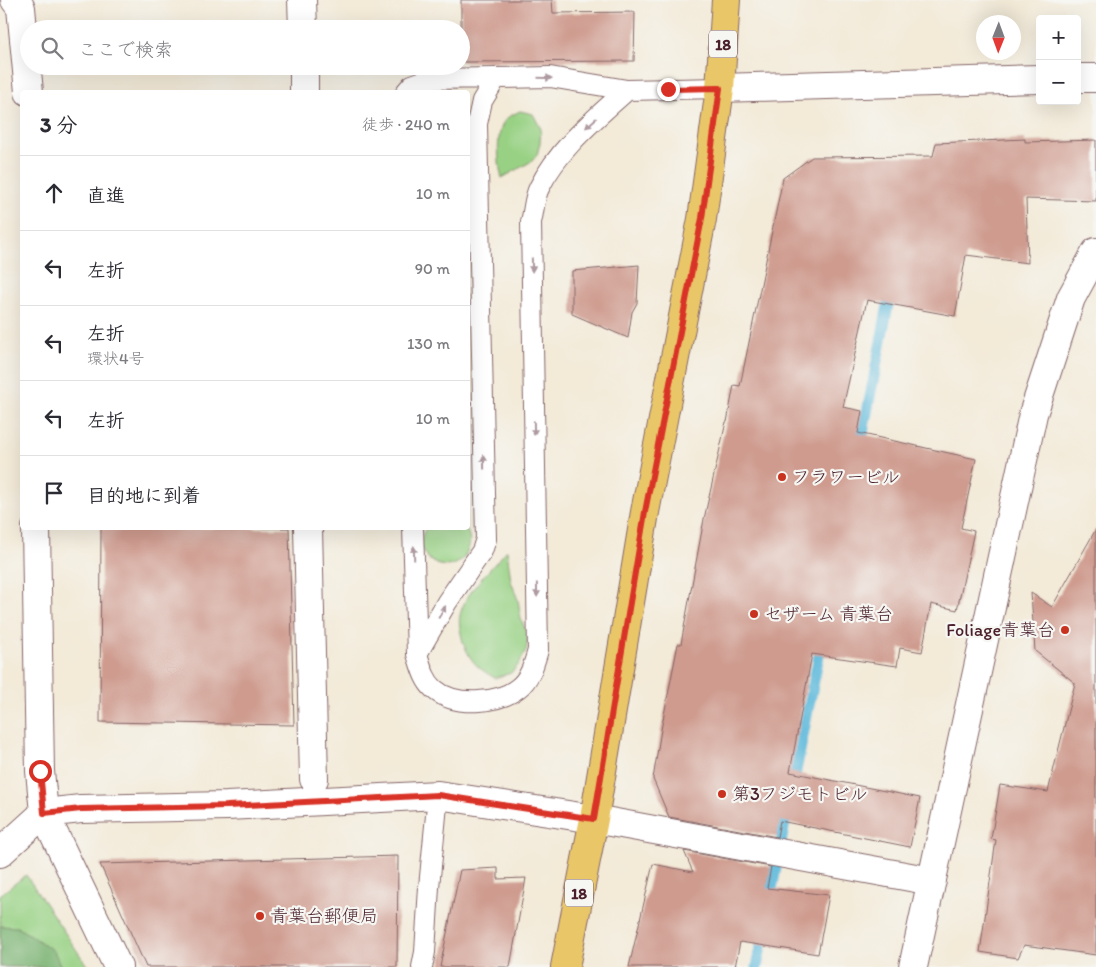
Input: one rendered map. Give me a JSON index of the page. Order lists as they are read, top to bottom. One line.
{"streets":{"main road":["18"]},"places":["フラワービル","セザーム 青葉台","Foliage青葉台","第3フジモトビル","青葉台郵便局"],"north":"bottom","page":{"map_buttons":["+","−"],"search":"ここで検索","heading":["3 分","徒歩 · 240 m"],"list":[["直進","10 m"],["左折","90 m"],["左折","環状4号","130 m"],["左折","10 m"],"目的地に到着"]}}
